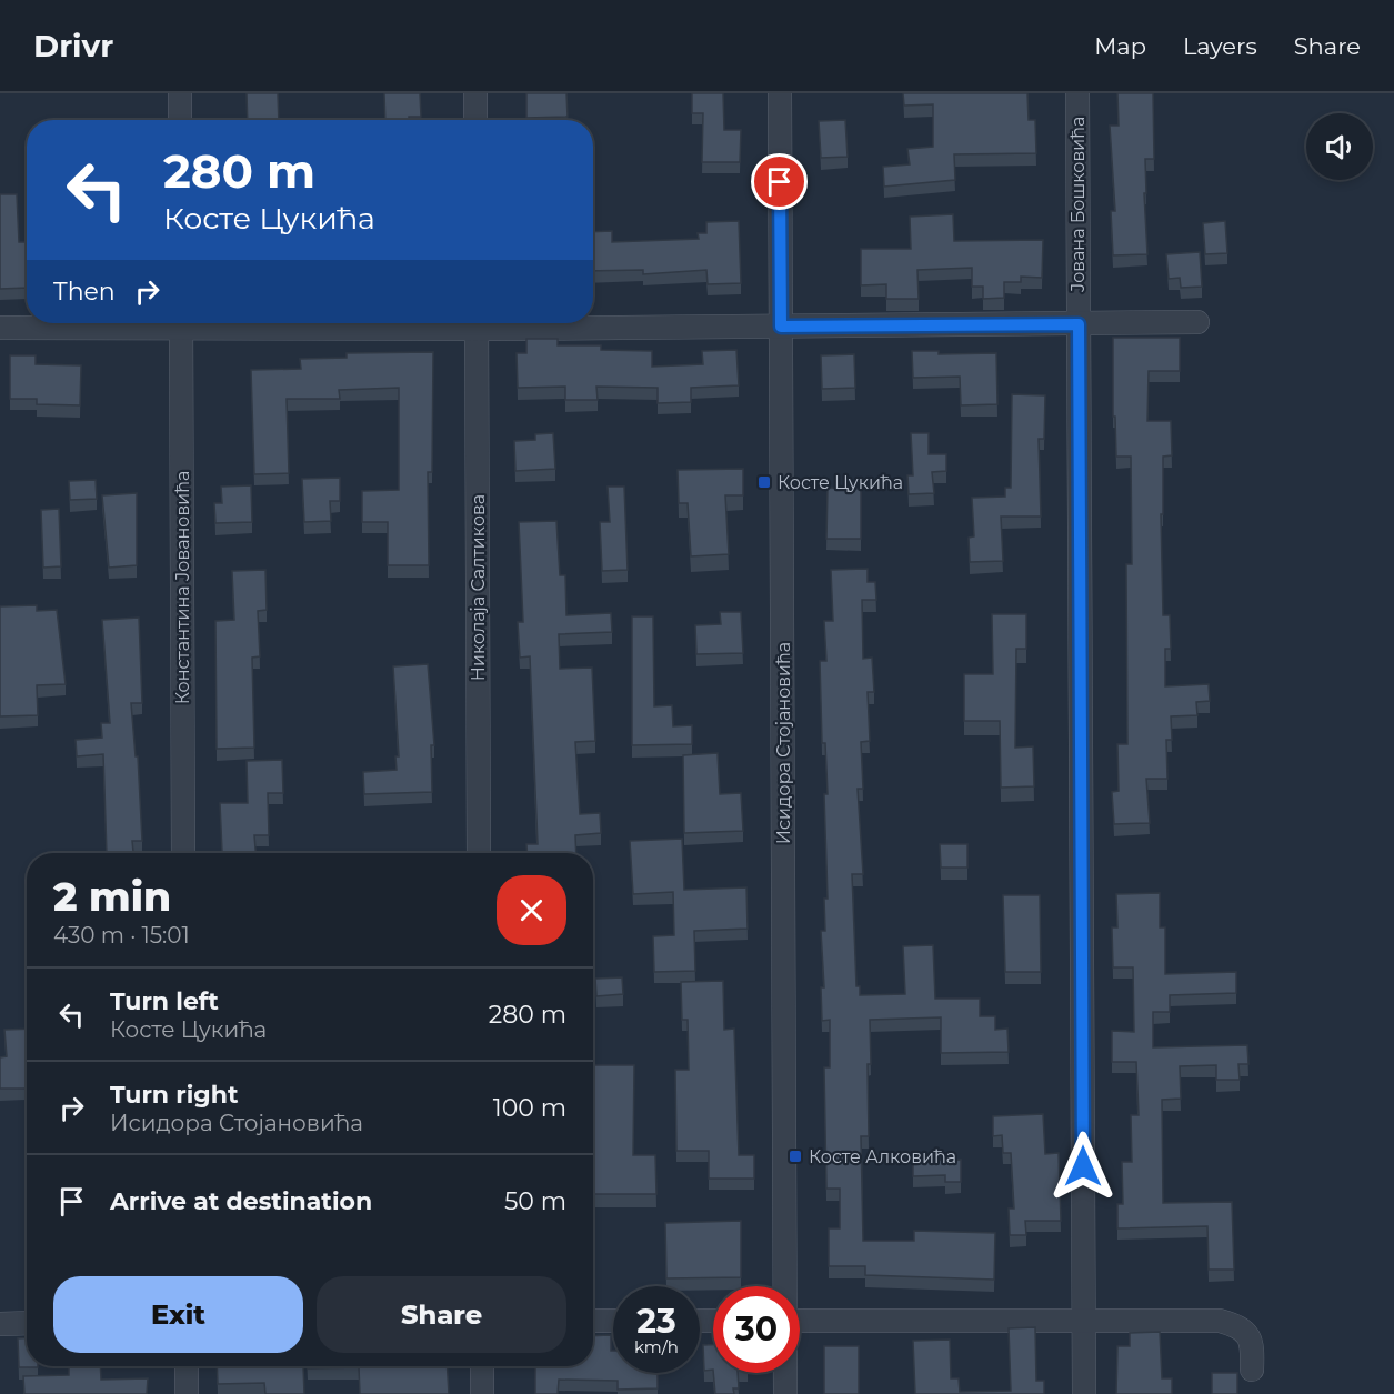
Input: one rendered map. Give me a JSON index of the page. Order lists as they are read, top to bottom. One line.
{"streets":{"street":["Јована Бошковића","Константина Јовановића","Николаја Салтикова","Исидора Стојановића"]},"places":{"transit":["Косте Цукића","Косте Алковића"]},"page":{"header":"Drivr","nav":["Map","Layers","Share"],"turn":["280 m","Косте Цукића"],"then":"Then","heading":["2 min","430 m · 15:01"],"list":[{"name":"Turn left","note":"Косте Цукића","value":"280 m"},{"name":"Turn right","note":"Исидора Стојановића","value":"100 m"},{"name":"Arrive at destination","value":"50 m"}],"buttons":["Exit","Share"],"speed":"23 km/h","limit":"30"}}
